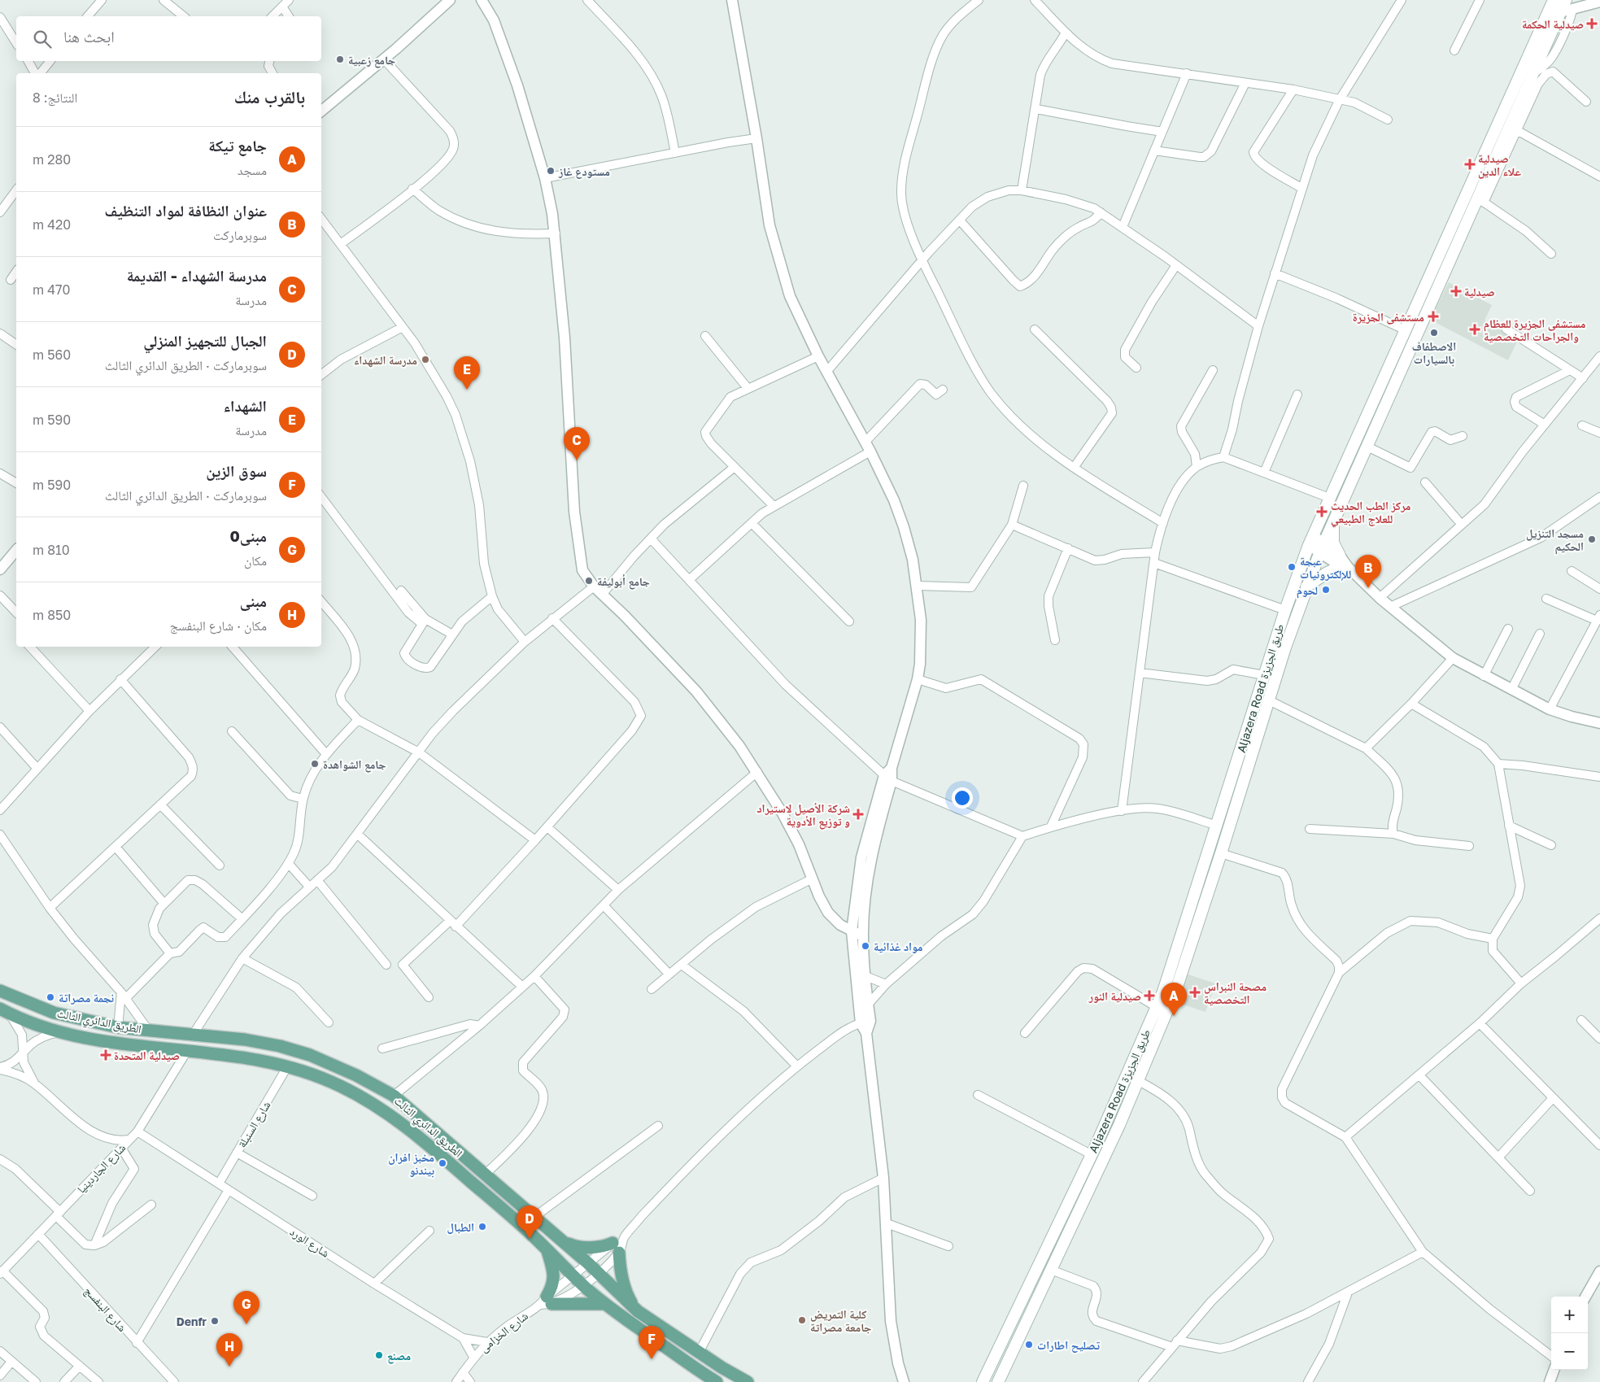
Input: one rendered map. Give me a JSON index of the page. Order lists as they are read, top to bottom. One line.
{"streets":{"main road":["Aljazera Road طريق الجزيزة","الطريق الدائري الثالث"],"street":["شارع السنبلة","شارع الجاردينيا","شارع الورد","شارع البنفسج","شارع الخزامى"]},"crossings":[["الطريق الدائري الثالث","شارع السنبلة"],["الطريق الدائري الثالث","شارع الجاردينيا"],["شارع السنبلة","شارع الورد"],["شارع الجاردينيا","شارع الورد"],["شارع الجاردينيا","شارع البنفسج"],["شارع الورد","شارع الخزامى"]],"places":{"health":["صيدلية الحكمة","صيدلية علاء الدين","صيدلية","مستشفى الجزيرة","مستشفى الجزيرة للعظام والجراحات التخصصية","مركز الطب الحديث للعلاج الطبيعي","شركة الأصيل لاستيراد و توزيع الأدوية","مصحة النبراس التخصصية","صيدلية النور","صيدلية المتحدة"],"other":["جامع زعبية","مستودع غاز","الاصطفاف بالسيارات","مدرسة الشهداء","مسجد التنزيل الحكيم","عبجة للإلكترونيات","جامع أبوليفة","لحوم","جامع الشواهدة","مواد غذائية","نجمة مصراتة","مخبز افران بيندنو","الطبال","كلية التمريض جامعة مصراتة","Denfr","تصليح اطارات","مصنع"]},"page":{"search":"ابحث هنا","heading":["بالقرب منك","النتائج: 8"],"list":[{"mark":"A","name":"جامع تيكة","note":"مسجد","value":"280 m"},{"mark":"B","name":"عنوان النظافة لمواد التنظيف","note":"سوبرماركت","value":"420 m"},{"mark":"C","name":"مدرسة الشهداء - القديمة","note":"مدرسة","value":"470 m"},{"mark":"D","name":"الجبال للتجهيز المنزلي","note":"سوبرماركت · الطريق الدائري الثالث","value":"560 m"},{"mark":"E","name":"الشهداء","note":"مدرسة","value":"590 m"},{"mark":"F","name":"سوق الزين","note":"سوبرماركت · الطريق الدائري الثالث","value":"590 m"},{"mark":"G","name":"مبنى0","note":"مكان","value":"810 m"},{"mark":"H","name":"مبنى","note":"مكان · شارع البنفسج","value":"850 m"}],"pins":["E","C","B","A","D","G","F","H"],"map_buttons":["+","−"]}}
